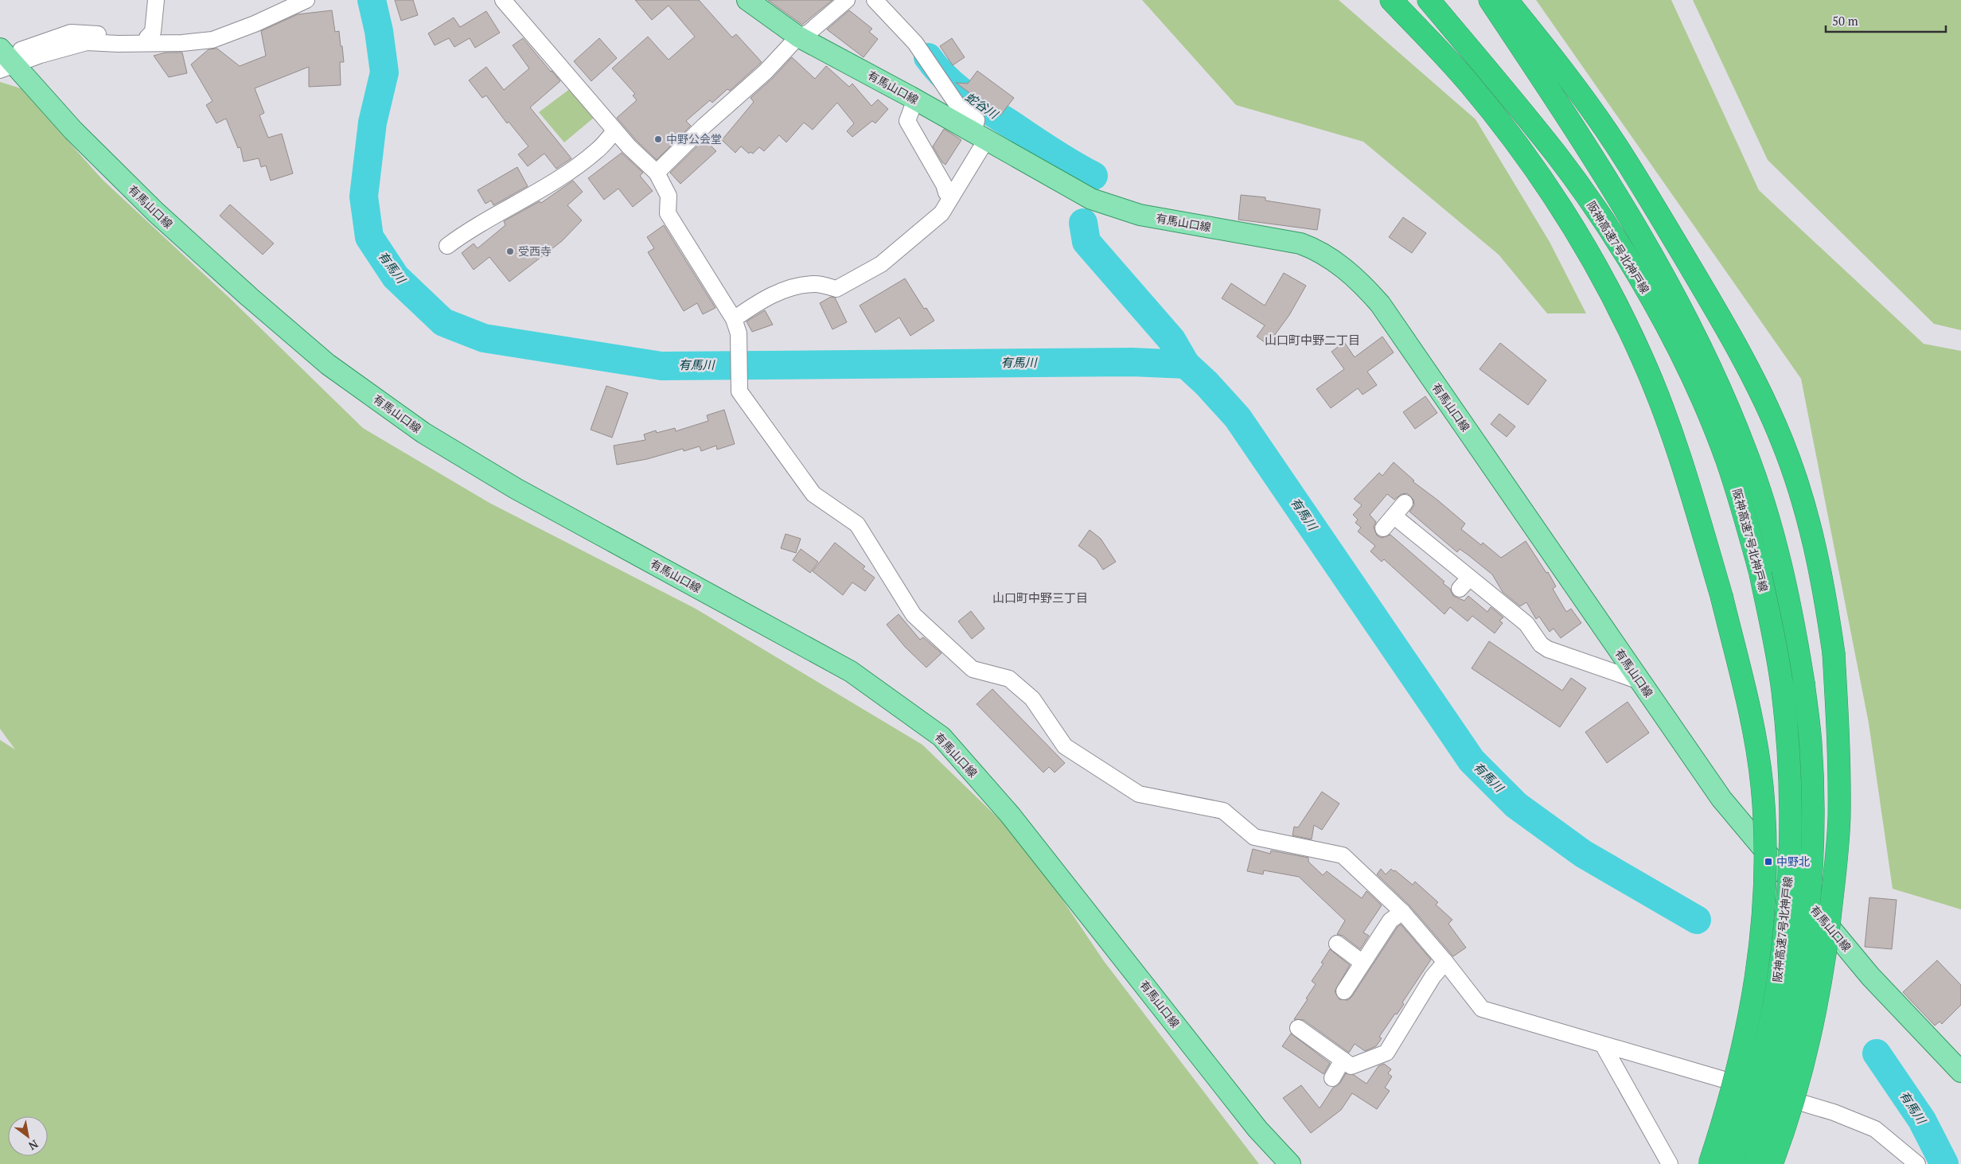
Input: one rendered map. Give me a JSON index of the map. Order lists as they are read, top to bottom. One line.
{"streets":{"highway":["阪神高速7号北神戸線"],"main road":["有馬山口線"]},"districts":["山口町中野二丁目","山口町中野三丁目"],"water":["蛇谷川","有馬川"],"places":{"other":["中野公会堂","受西寺"],"transit":["中野北"]},"scale_bar":"50 m","north":"bottom right"}
